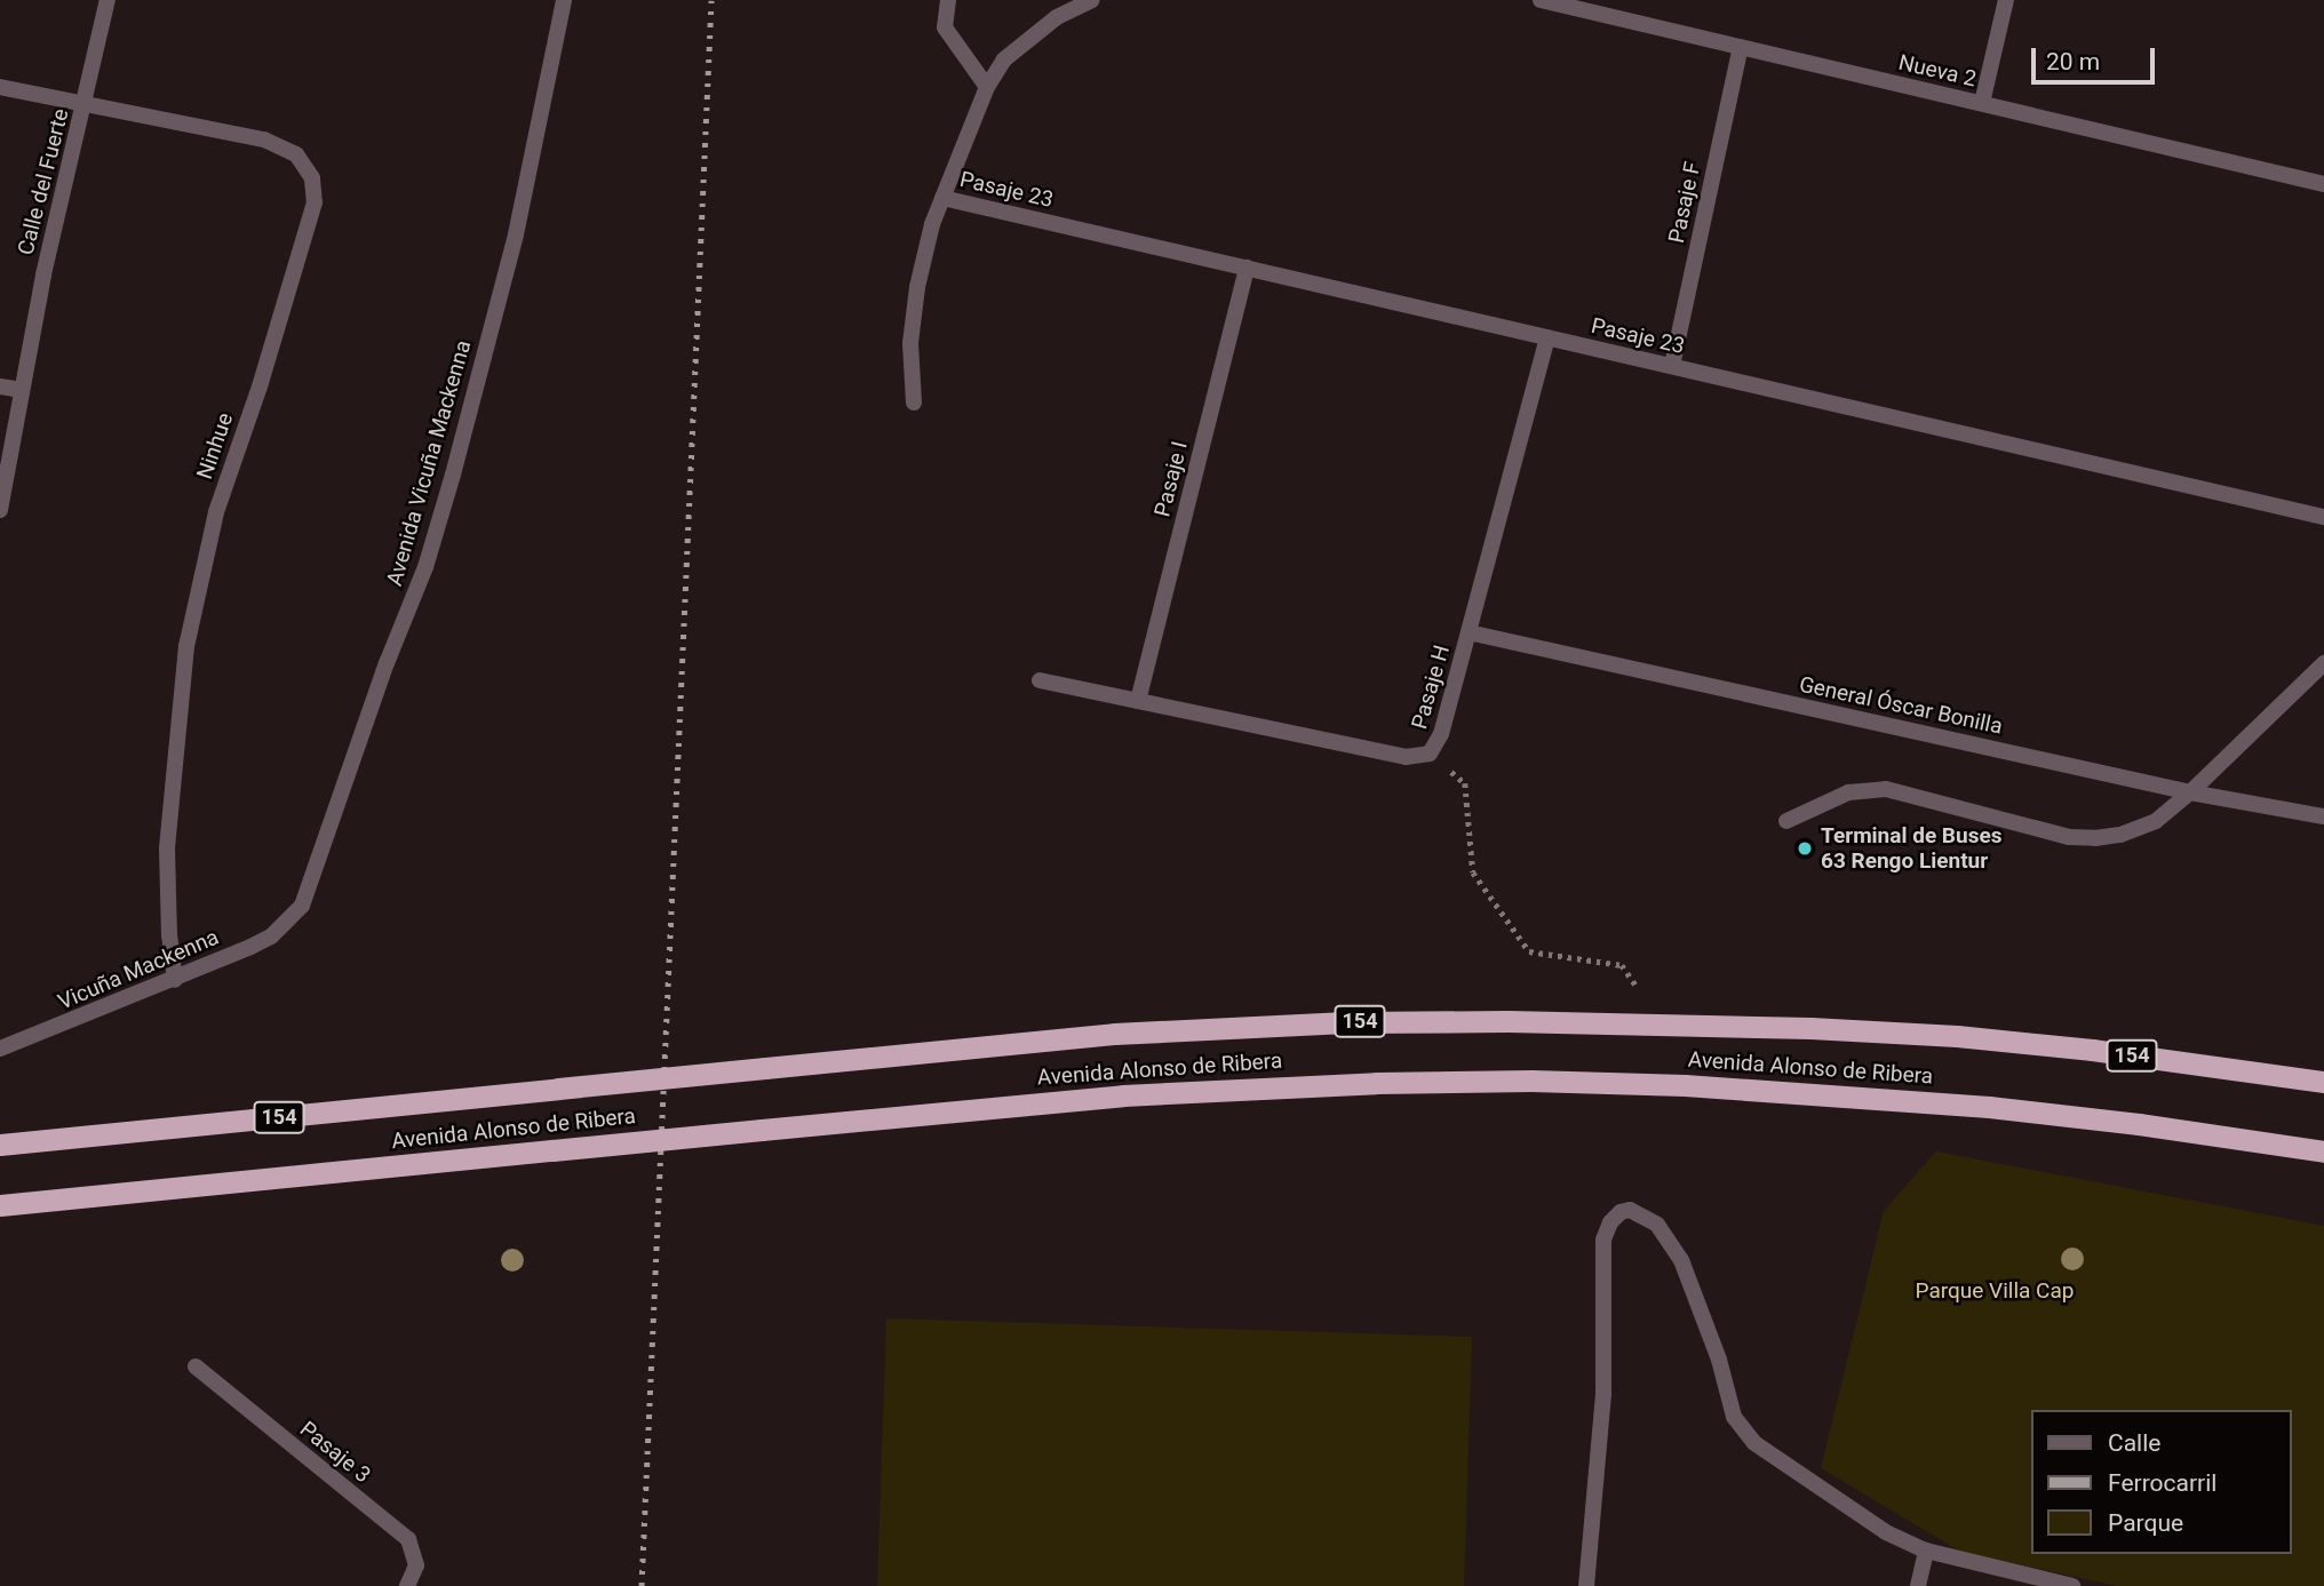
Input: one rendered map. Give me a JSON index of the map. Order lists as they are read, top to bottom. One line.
{"streets":{"highway":["154","Avenida Alonso de Ribera"],"street":["Nueva 2","Calle del Fuerte","Pasaje 23","Pasaje F","Ninhue","Avenida Vicuña Mackenna","Pasaje I","Pasaje H","General Óscar Bonilla","Vicuña Mackenna","Pasaje 3"]},"crossings":[["Nueva 2","Pasaje F"],["Calle del Fuerte","Ninhue"],["Pasaje 23","Pasaje F"],["Pasaje 23","Pasaje I"],["Pasaje 23","Pasaje H"],["Ninhue","Vicuña Mackenna"],["Avenida Vicuña Mackenna","Vicuña Mackenna"],["Pasaje I","Pasaje H"],["Pasaje H","General Óscar Bonilla"]],"parks":["Parque Villa Cap"],"places":["Terminal de Buses 63 Rengo Lientur"],"legend":["Calle","Ferrocarril","Parque"],"scale_bar":"20 m"}
